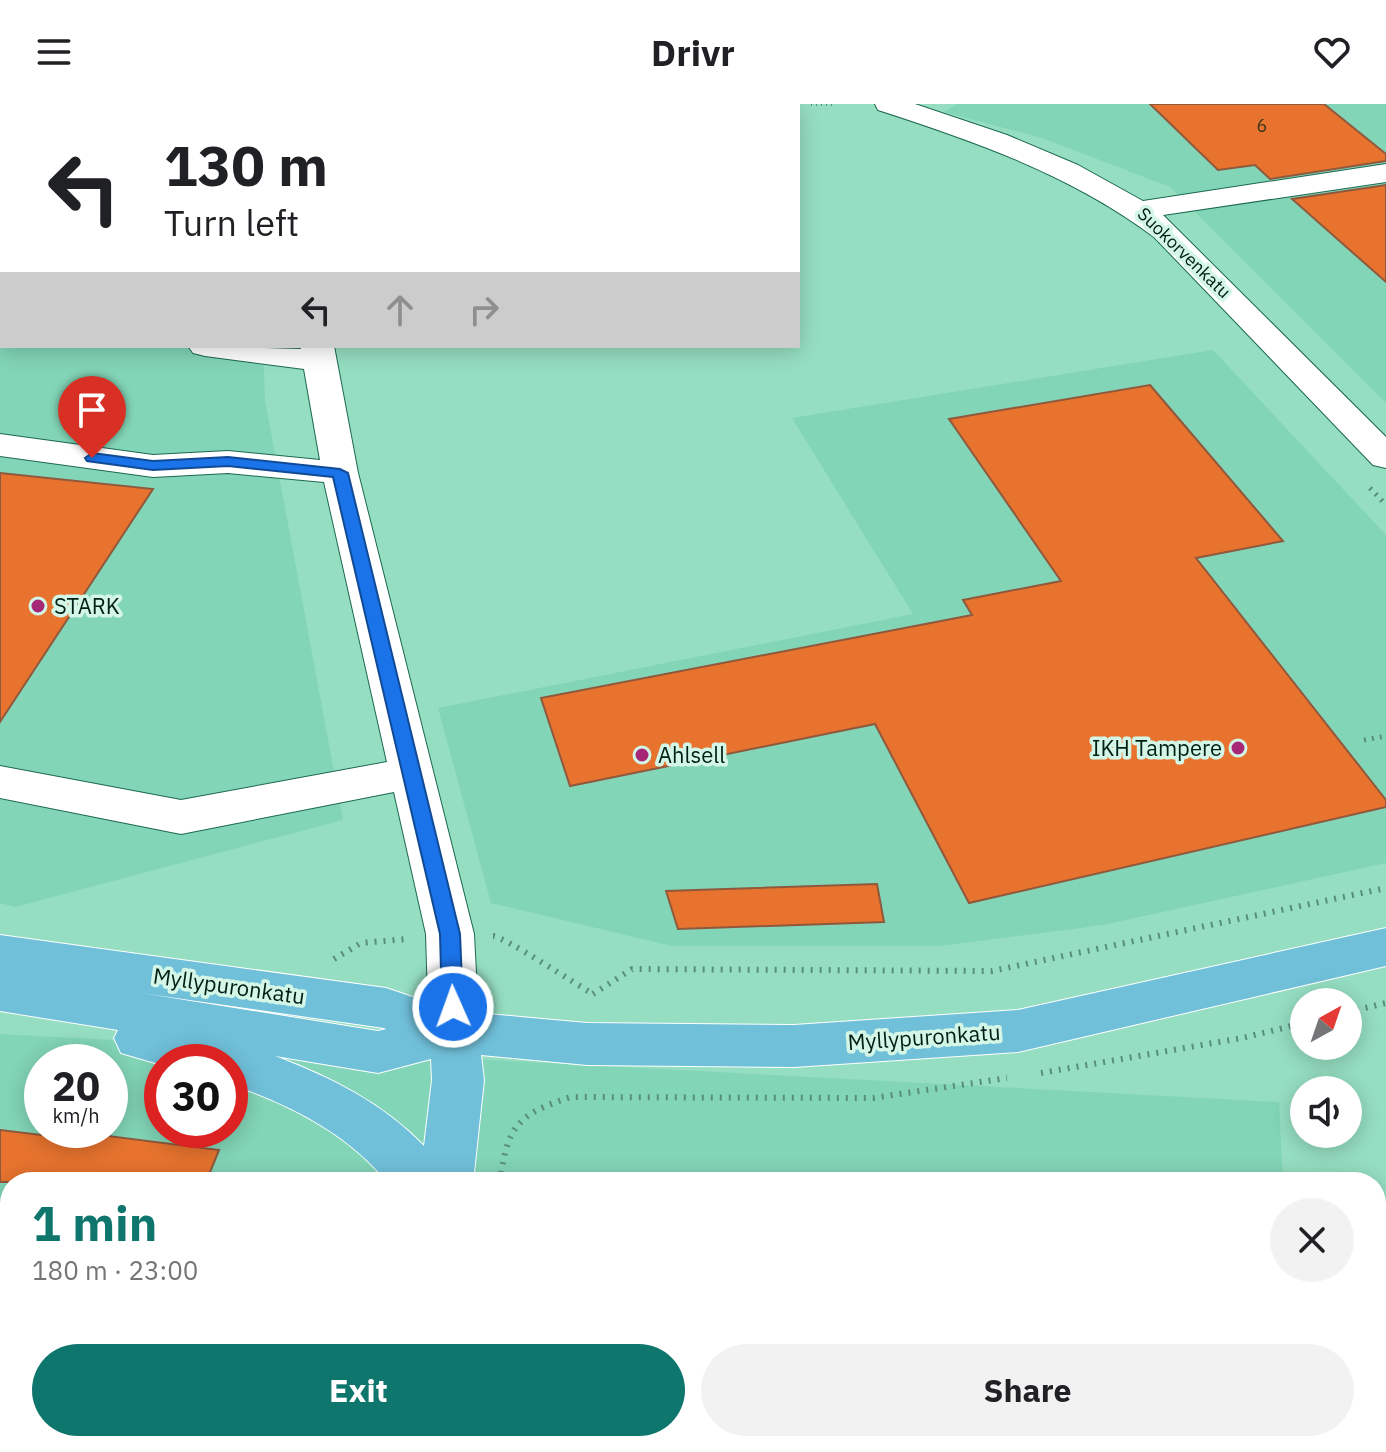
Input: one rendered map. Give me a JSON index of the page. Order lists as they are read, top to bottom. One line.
{"streets":{"main road":["Myllypuronkatu"],"street":["Suokorvenkatu"]},"places":["STARK","IKH Tampere","Ahlsell"],"house_numbers":["6"],"north":"top right","page":{"header":"Drivr","turn":["130 m","Turn left"],"speed":"20 km/h","limit":"30","heading":["1 min","180 m · 23:00"],"buttons":["Exit","Share"]}}
